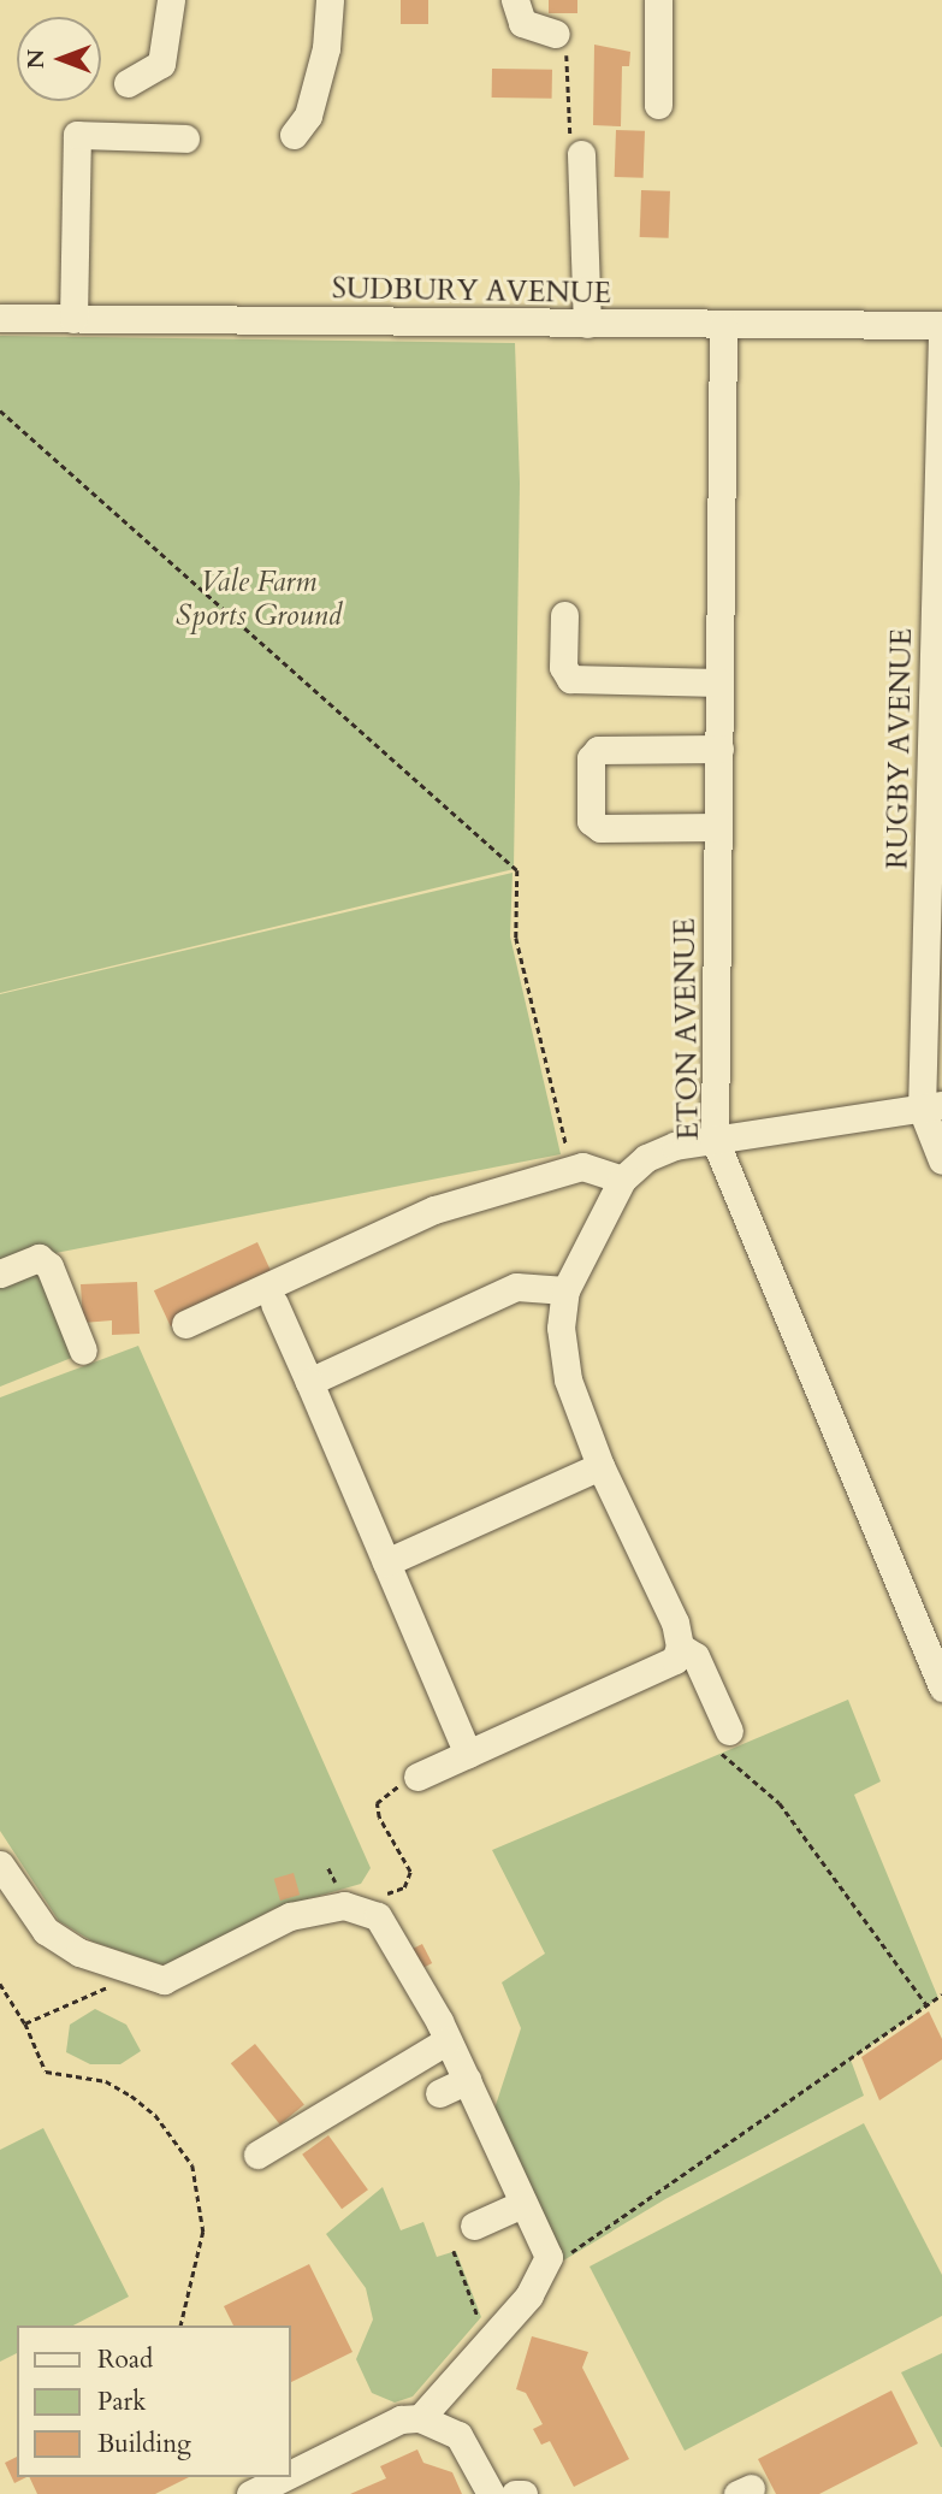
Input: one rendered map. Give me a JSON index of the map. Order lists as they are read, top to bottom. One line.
{"streets":{"street":["SUDBURY AVENUE","RUGBY AVENUE","ETON AVENUE"]},"crossings":[["SUDBURY AVENUE","ETON AVENUE"]],"parks":["Vale Farm Sports Ground"],"legend":["Road","Park","Building"],"north":"left"}
